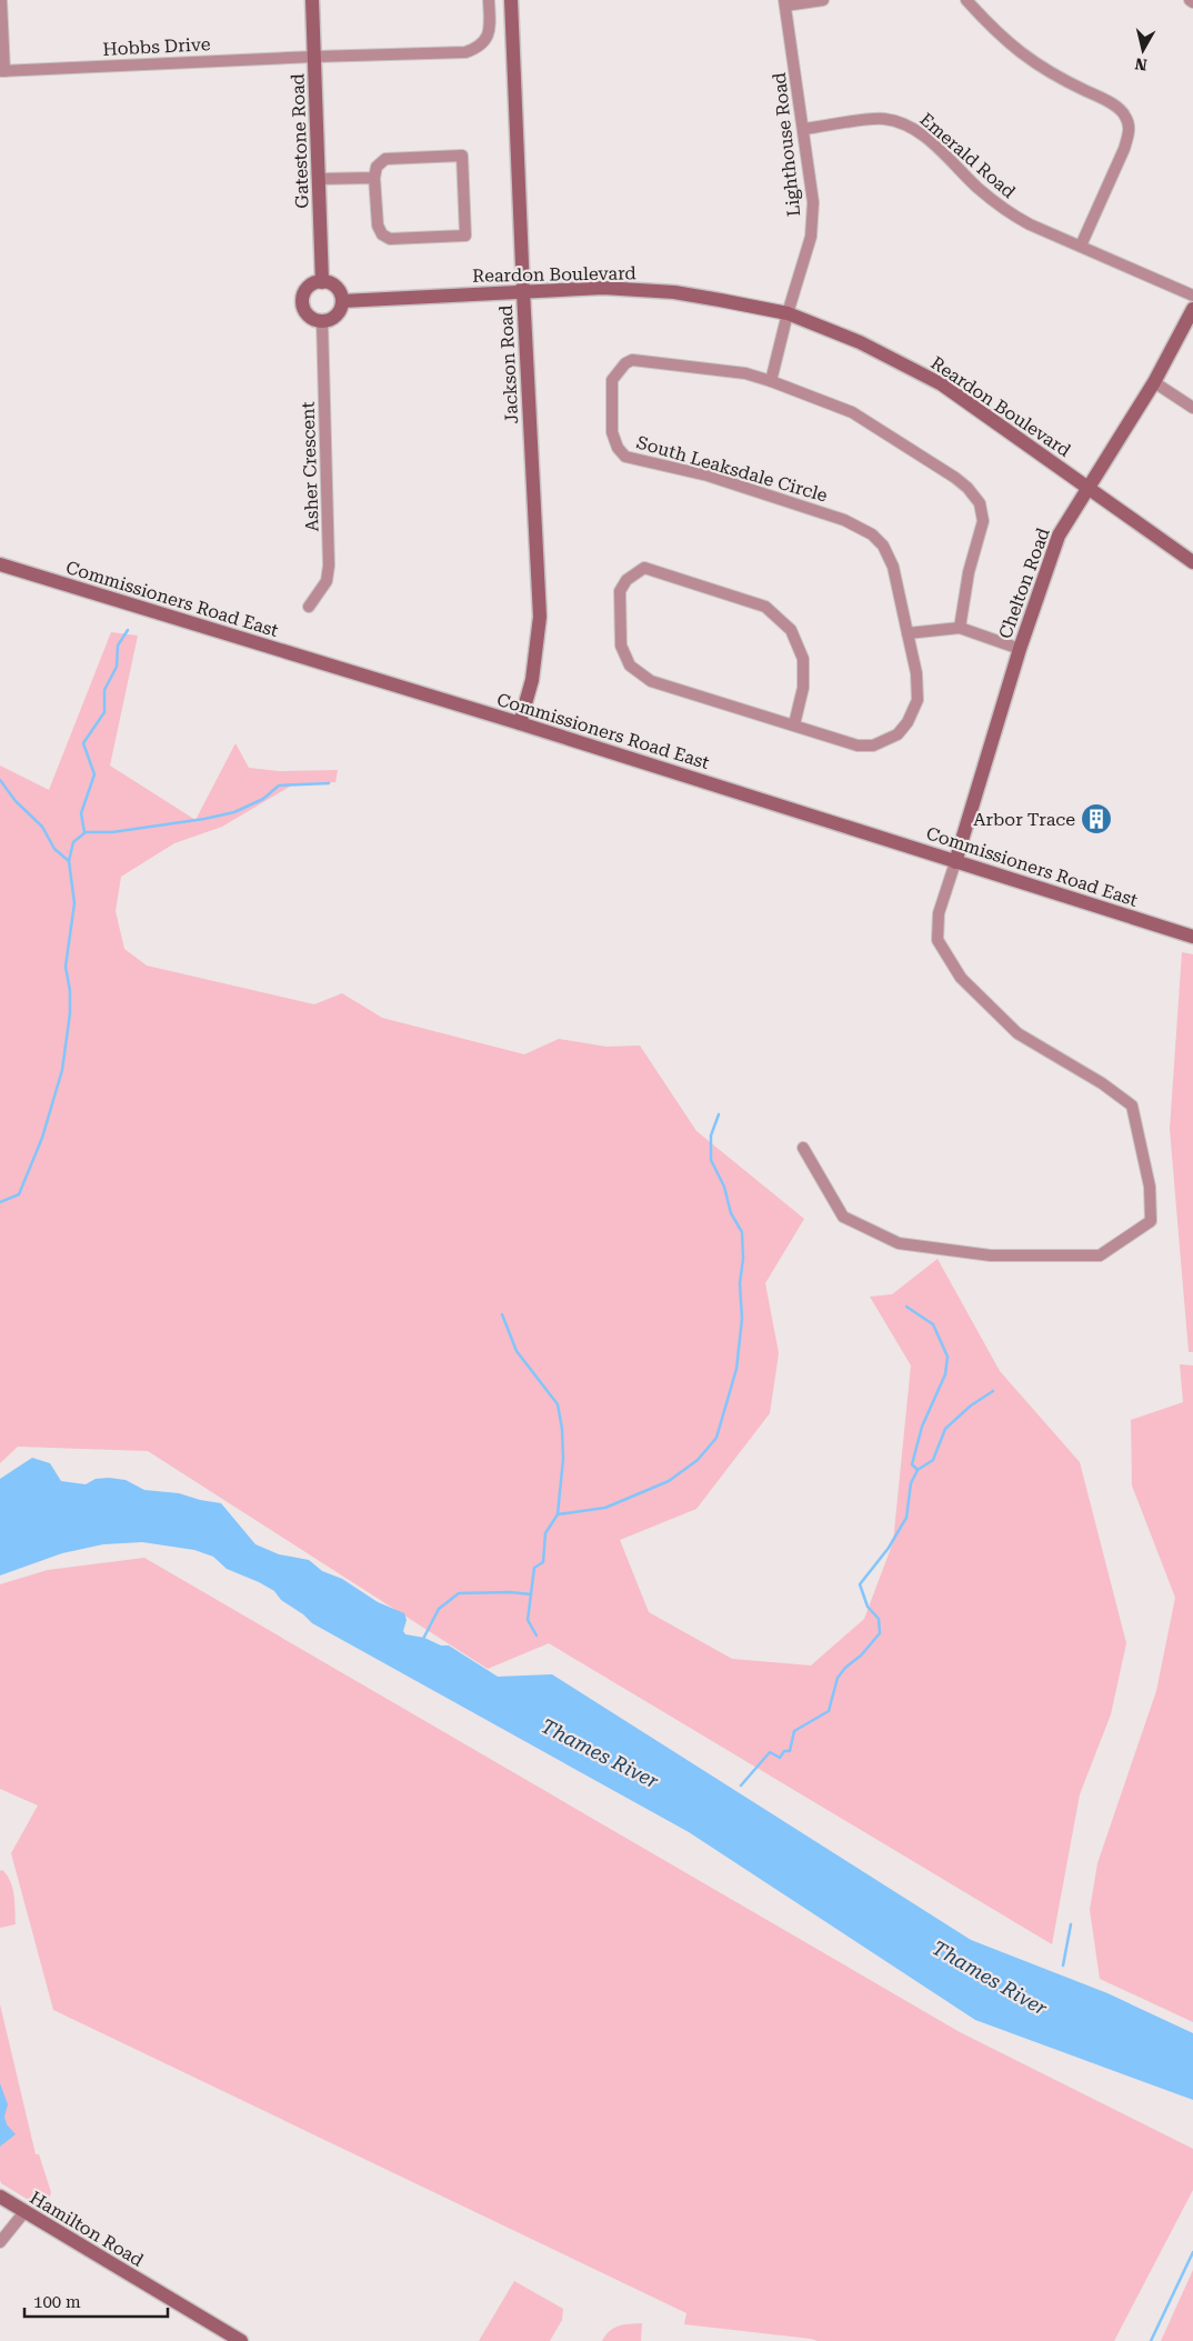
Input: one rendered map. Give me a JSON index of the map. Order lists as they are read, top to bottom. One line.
{"streets":{"main road":["Gatestone Road","Reardon Boulevard","Jackson Road","Chelton Road","Commissioners Road East","Hamilton Road"],"street":["Hobbs Drive","Lighthouse Road","Emerald Road","Asher Crescent","South Leaksdale Circle"]},"crossings":[["Hobbs Drive","Gatestone Road"],["Gatestone Road","Reardon Boulevard"],["Gatestone Road","Asher Crescent"],["Lighthouse Road","Emerald Road"],["Lighthouse Road","Reardon Boulevard"],["Lighthouse Road","South Leaksdale Circle"],["Reardon Boulevard","Jackson Road"],["Reardon Boulevard","Asher Crescent"],["Reardon Boulevard","Chelton Road"],["Jackson Road","Commissioners Road East"],["Chelton Road","Commissioners Road East"]],"water":["Thames River"],"places":{"building":["Arbor Trace"]},"scale_bar":"100 m","north":"bottom"}
